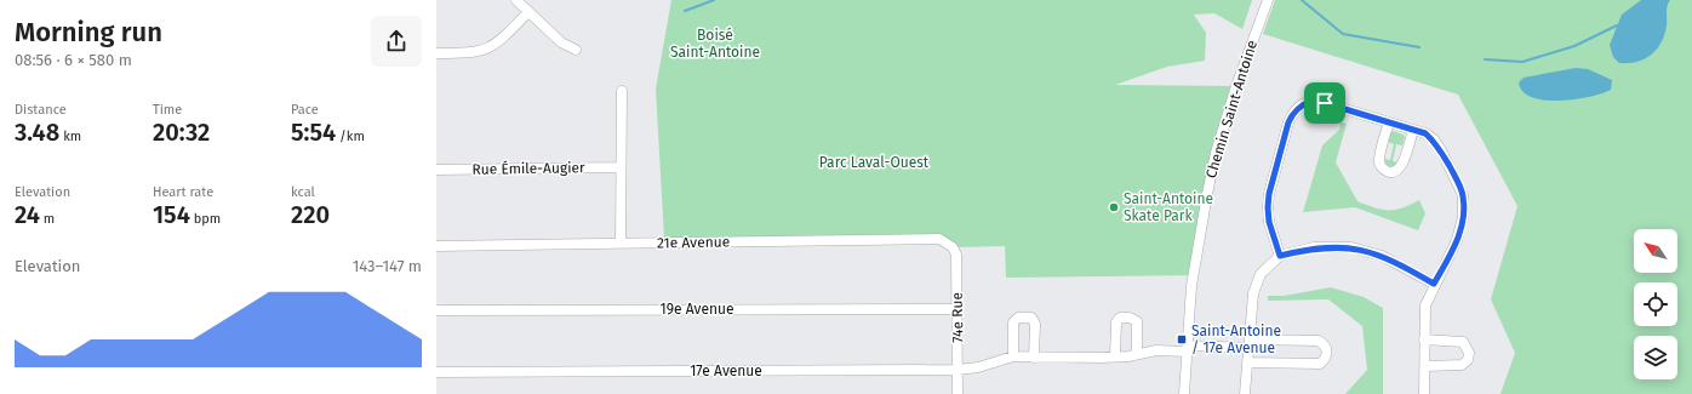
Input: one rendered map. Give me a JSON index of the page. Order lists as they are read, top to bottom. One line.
{"streets":{"street":["Chemin Saint-Antoine","Rue Émile-Augier","21e Avenue","19e Avenue","74e Rue","17e Avenue"]},"crossings":[["Chemin Saint-Antoine","17e Avenue"],["21e Avenue","74e Rue"],["19e Avenue","74e Rue"],["74e Rue","17e Avenue"]],"parks":["Boisé Saint-Antoine","Parc Laval-Ouest"],"places":{"other":["Saint-Antoine Skate Park"],"transit":["Saint-Antoine / 17e Avenue"]},"north":"top left","page":{"heading":["Morning run","08:56 · 6 × 580 m"],"stats":[["Distance","3.48 km"],["Time","20:32"],["Pace","5:54 /km"],["Elevation","24 m"],["Heart rate","154 bpm"],["kcal","220"]],"chart":["Elevation","143–147 m"]}}
